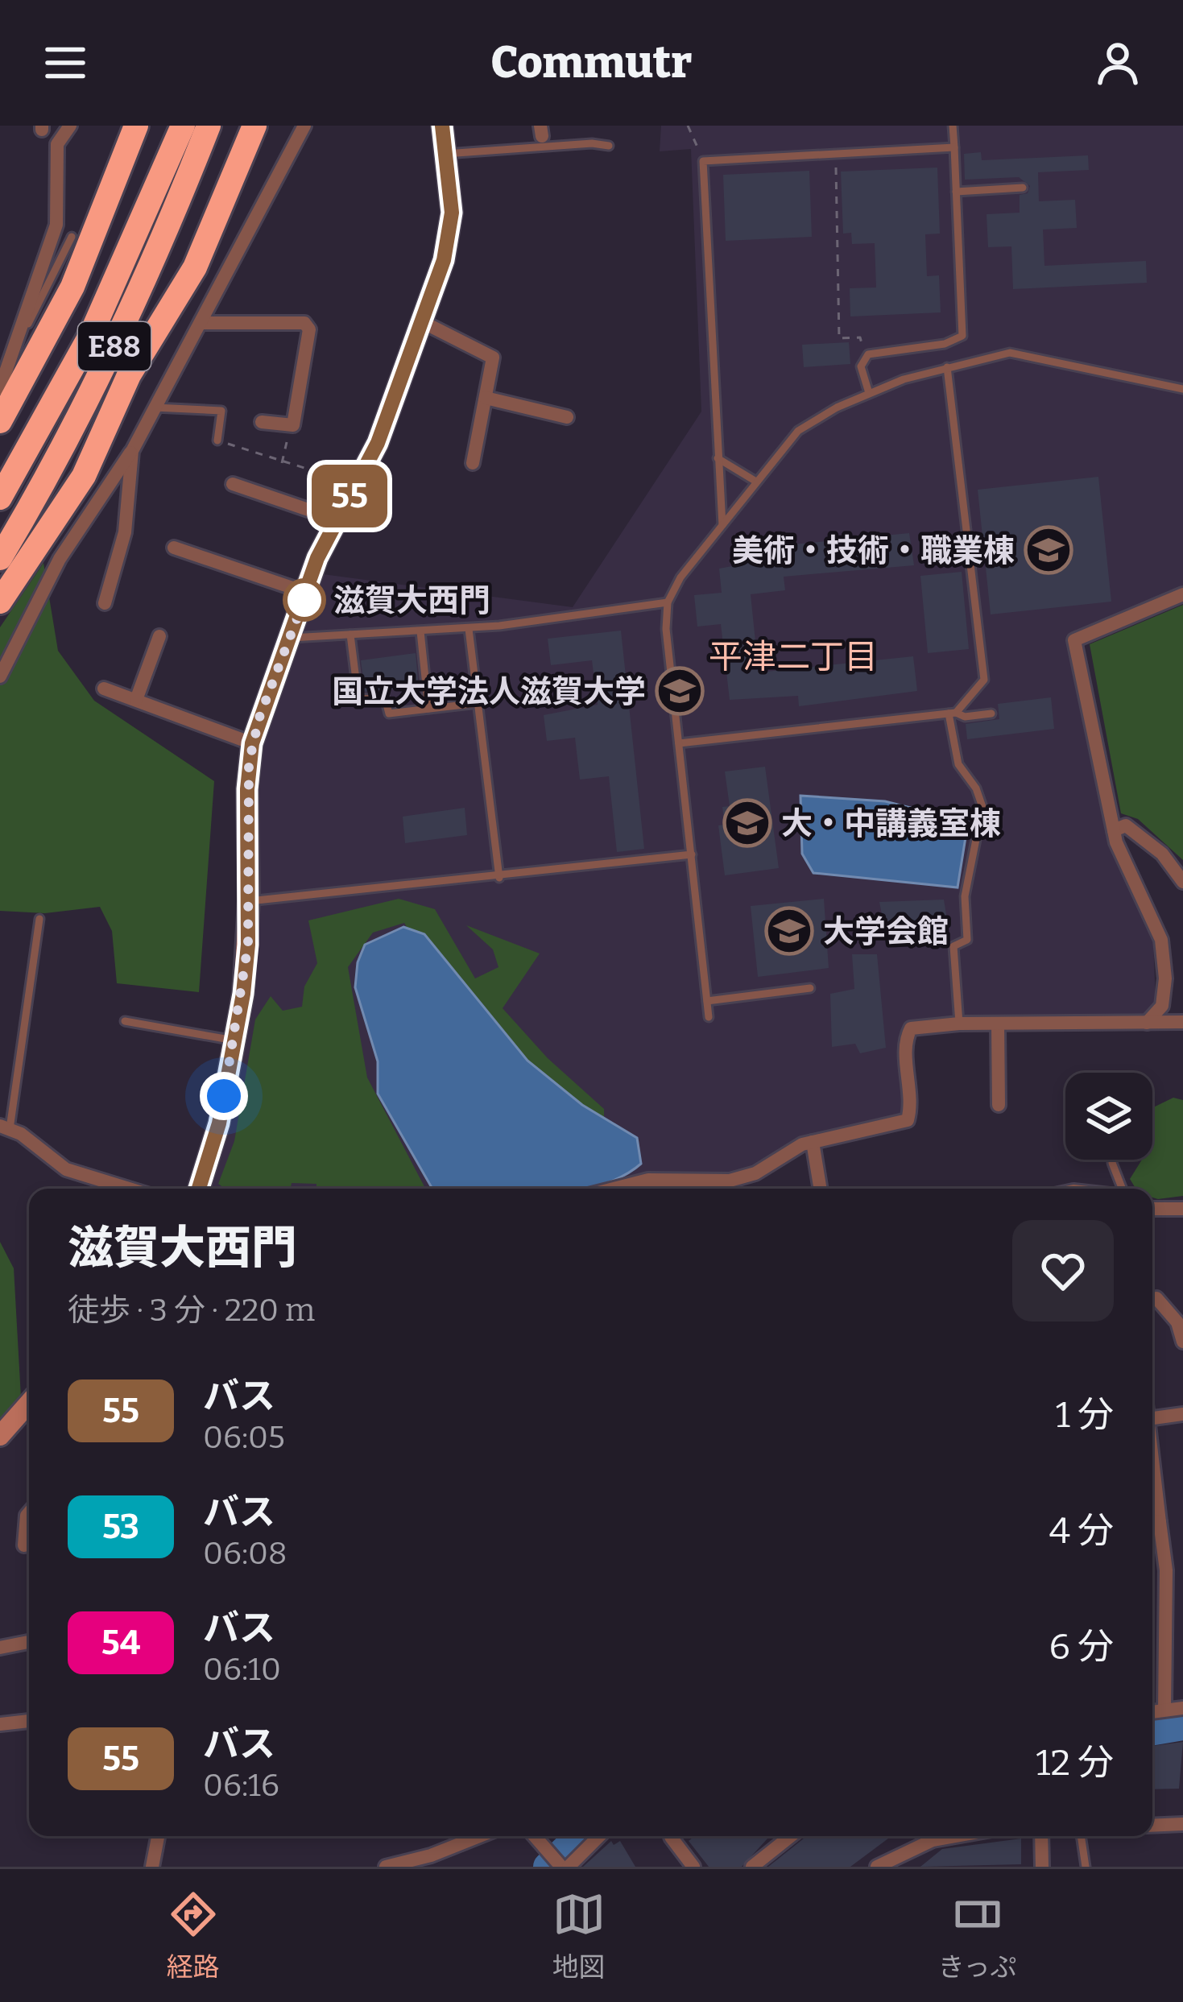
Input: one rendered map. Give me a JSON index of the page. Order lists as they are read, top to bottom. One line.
{"streets":{"highway":["E88"]},"districts":["平津二丁目"],"places":{"school or university":["美術・技術・職業棟","国立大学法人滋賀大学","大・中講義室棟","大学会館"],"other":["滋賀大西門"]},"lines":["bus line 55"],"page":{"header":"Commutr","on_map":"55","heading":["滋賀大西門","徒歩 · 3 分 · 220 m"],"list":[{"mark":"55","name":"バス","note":"06:05","value":"1 分"},{"mark":"53","name":"バス","note":"06:08","value":"4 分"},{"mark":"54","name":"バス","note":"06:10","value":"6 分"},{"mark":"55","name":"バス","note":"06:16","value":"12 分"}],"tabs":["経路","地図","きっぷ"]}}
